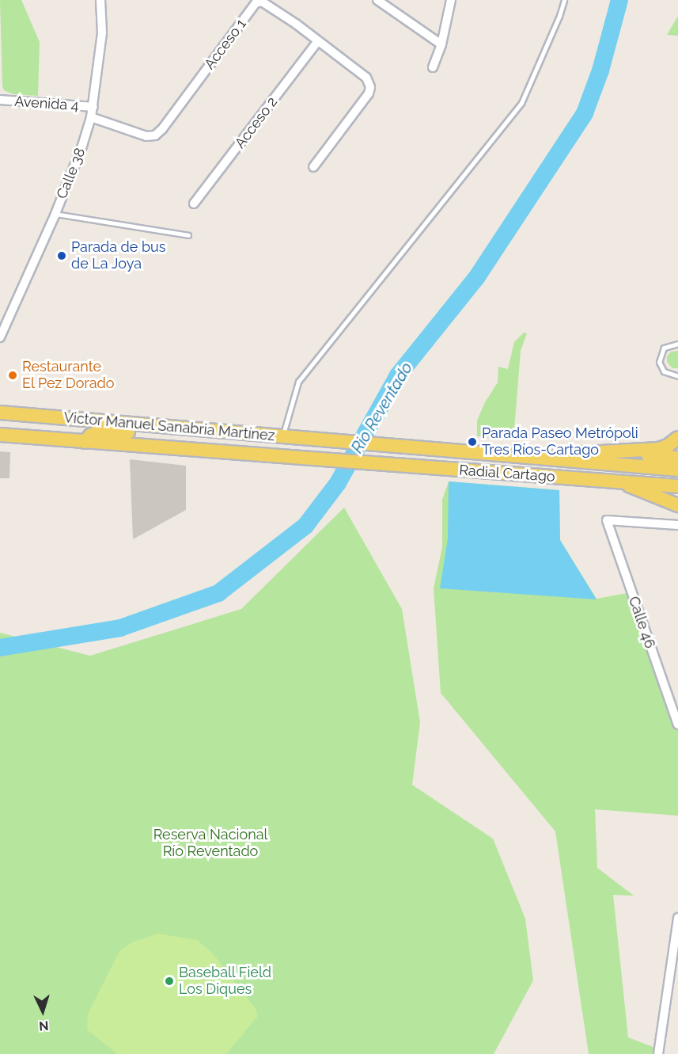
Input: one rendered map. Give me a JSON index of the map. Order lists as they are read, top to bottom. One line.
{"streets":{"main road":["Victor Manuel Sanabria Martínez","Radial Cartago"],"street":["Acceso 1","Avenida 4","Acceso 2","Calle 38","Calle 46"]},"crossings":[["Acceso 1","Acceso 2"],["Acceso 1","Calle 38"],["Avenida 4","Calle 38"],["Victor Manuel Sanabria Martínez","Radial Cartago"]],"water":["Rio Reventado"],"parks":["Reserva Nacional Río Reventado"],"places":["Parada de bus de La Joya","Restaurante El Pez Dorado","Parada Paseo Metrópoli Tres Ríos-Cartago","Baseball Field Los Diques"],"north":"bottom"}
